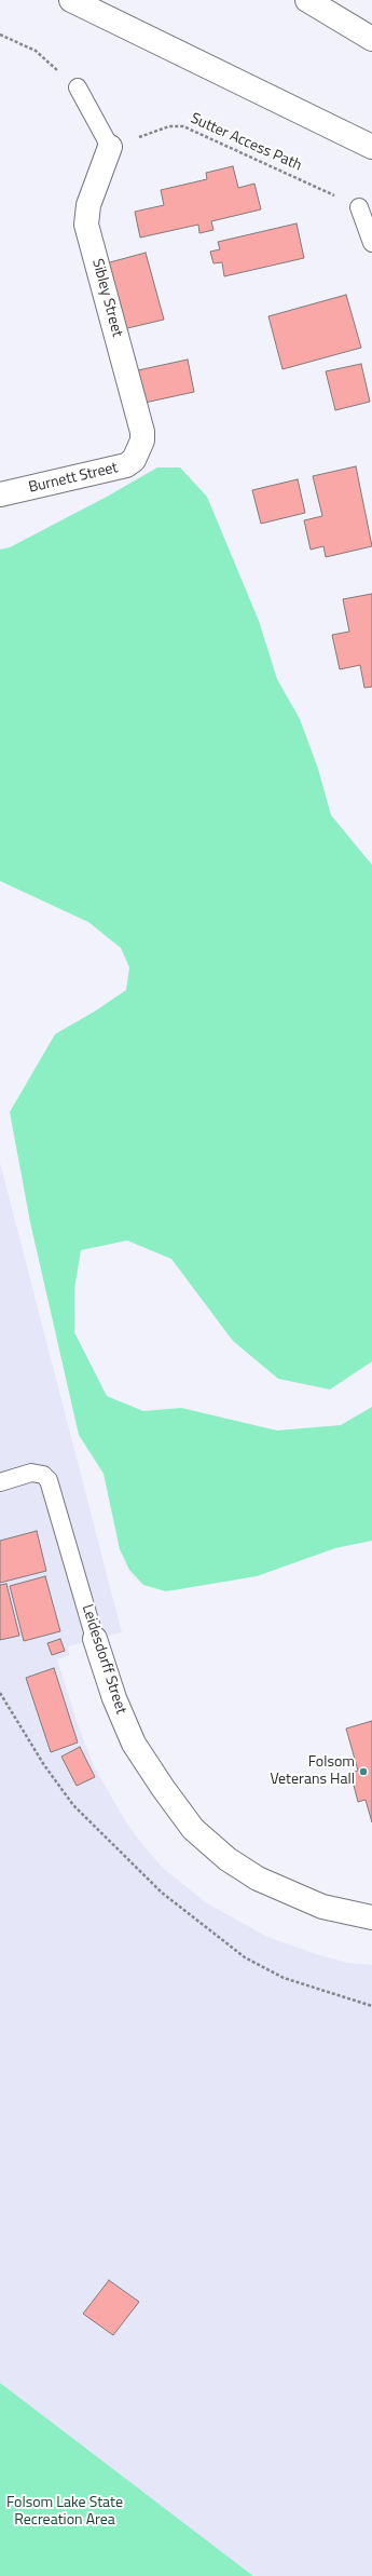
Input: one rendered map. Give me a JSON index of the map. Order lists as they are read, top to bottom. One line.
{"streets":{"street":["Sibley Street","Burnett Street","Leidesdorff Street"],"path":["Sutter Access Path"]},"crossings":[["Sutter Access Path","Sibley Street"],["Sibley Street","Burnett Street"]],"parks":["Folsom Lake State Recreation Area"],"places":["Folsom Veterans Hall"]}
